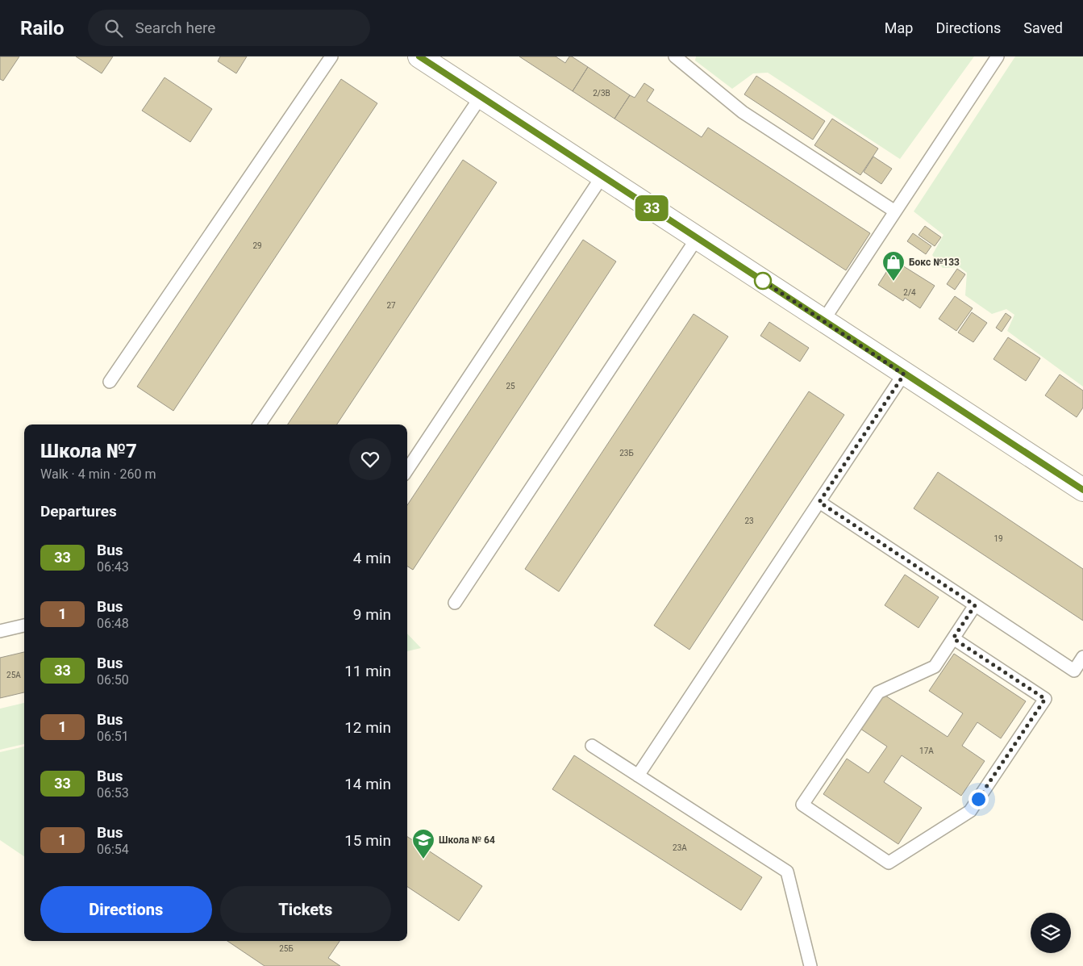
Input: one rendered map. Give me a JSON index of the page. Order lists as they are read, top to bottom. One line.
{"places":{"shop":["Бокс №133"],"school or university":["Школа № 64"]},"lines":["bus line 33"],"house_numbers":["2/3В","29","2/4","27","25","23Б","23","19","25А","17А","23А","25Б"],"page":{"header":"Railo","search":"Search here","nav":["Map","Directions","Saved"],"on_map":"33","heading":[["Школа №7","Walk · 4 min · 260 m"],"Departures"],"list":[{"mark":"33","name":"Bus","note":"06:43","value":"4 min"},{"mark":"1","name":"Bus","note":"06:48","value":"9 min"},{"mark":"33","name":"Bus","note":"06:50","value":"11 min"},{"mark":"1","name":"Bus","note":"06:51","value":"12 min"},{"mark":"33","name":"Bus","note":"06:53","value":"14 min"},{"mark":"1","name":"Bus","note":"06:54","value":"15 min"}],"buttons":["Directions","Tickets"]}}
